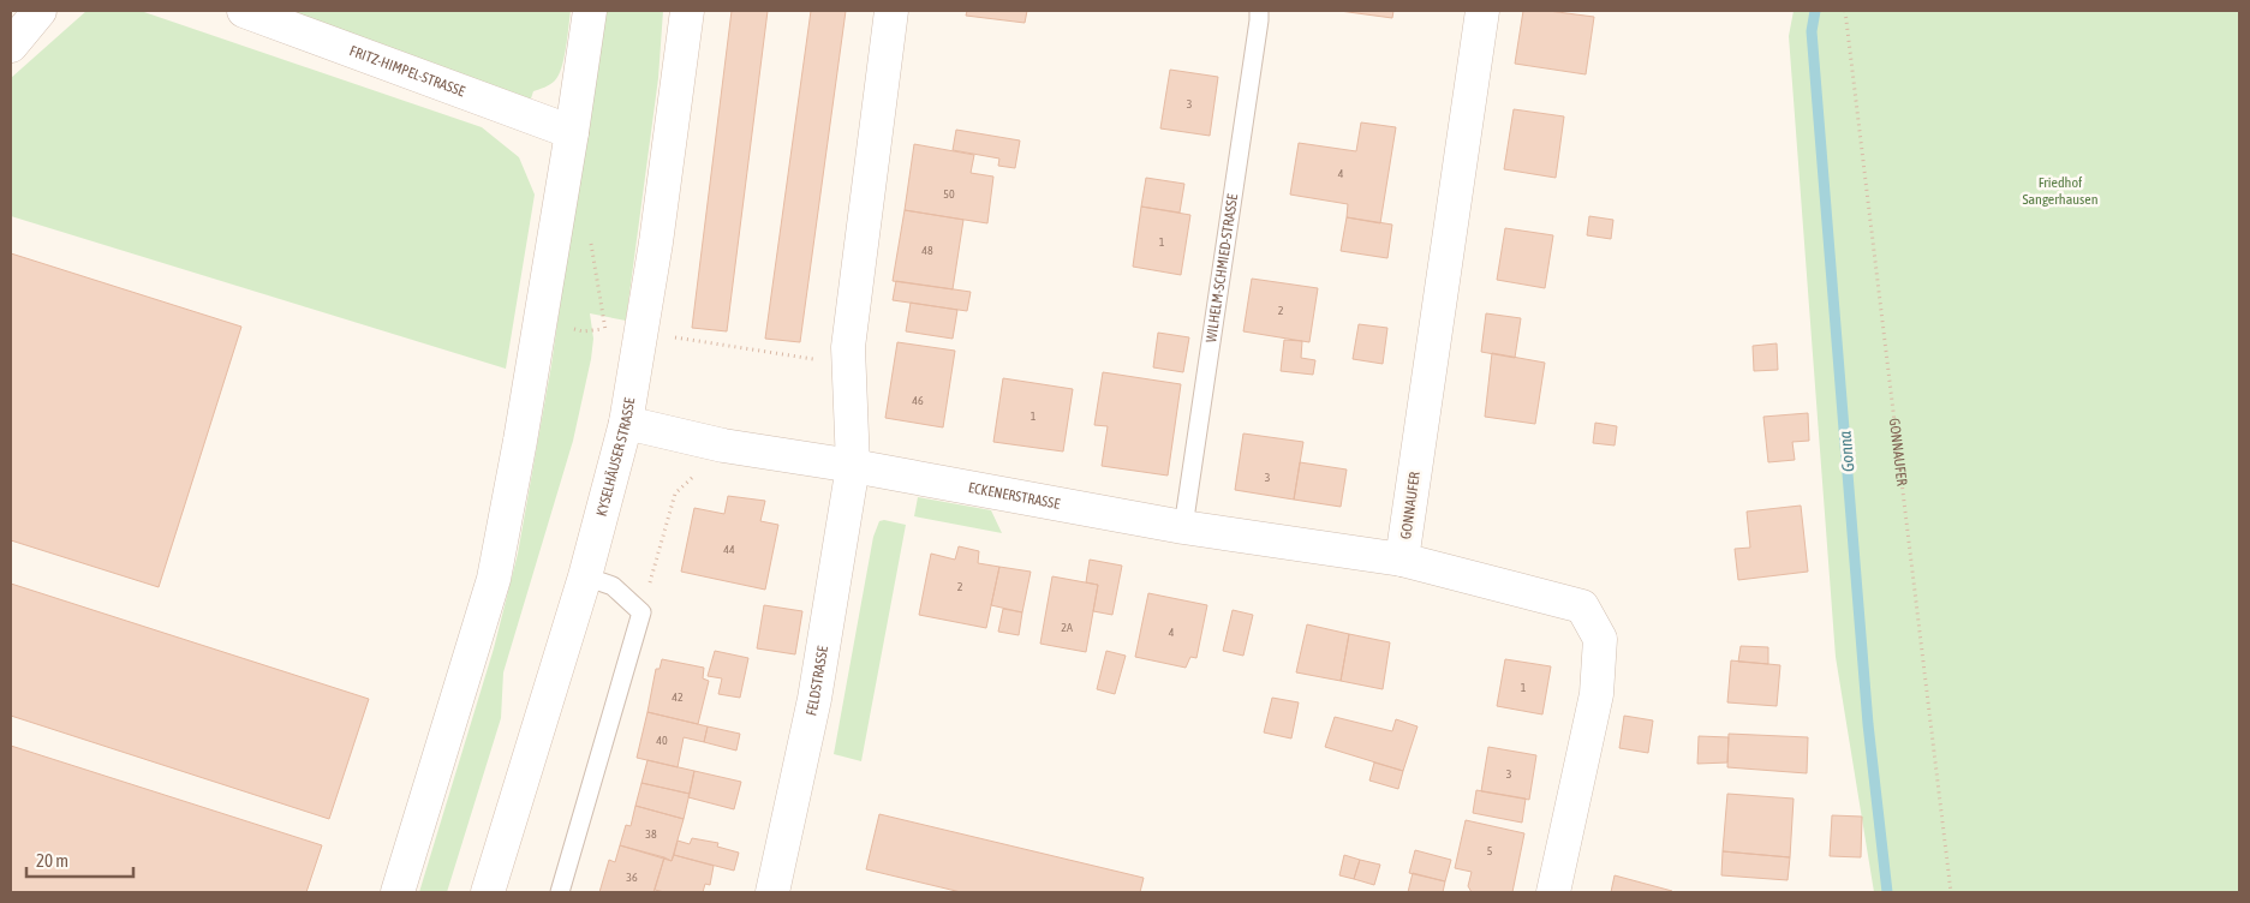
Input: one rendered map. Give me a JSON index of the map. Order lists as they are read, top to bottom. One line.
{"streets":{"street":["FRITZ-HIMPEL-STRASSE","GONNAUFER","KYSELHÄUSER STRASSE","ECKENERSTRASSE","FELDSTRASSE"],"lane":["WILHELM-SCHMIED-STRASSE"]},"crossings":[["WILHELM-SCHMIED-STRASSE","ECKENERSTRASSE"],["GONNAUFER","ECKENERSTRASSE"],["KYSELHÄUSER STRASSE","ECKENERSTRASSE"],["ECKENERSTRASSE","FELDSTRASSE"]],"water":["Gonna"],"parks":["Friedhof Sangerhausen"],"house_numbers":["3","4","50","1","48","2","46","1","3","44","2","2A","4","1","42","40","3","38","5","36"],"scale_bar":"20 m"}
